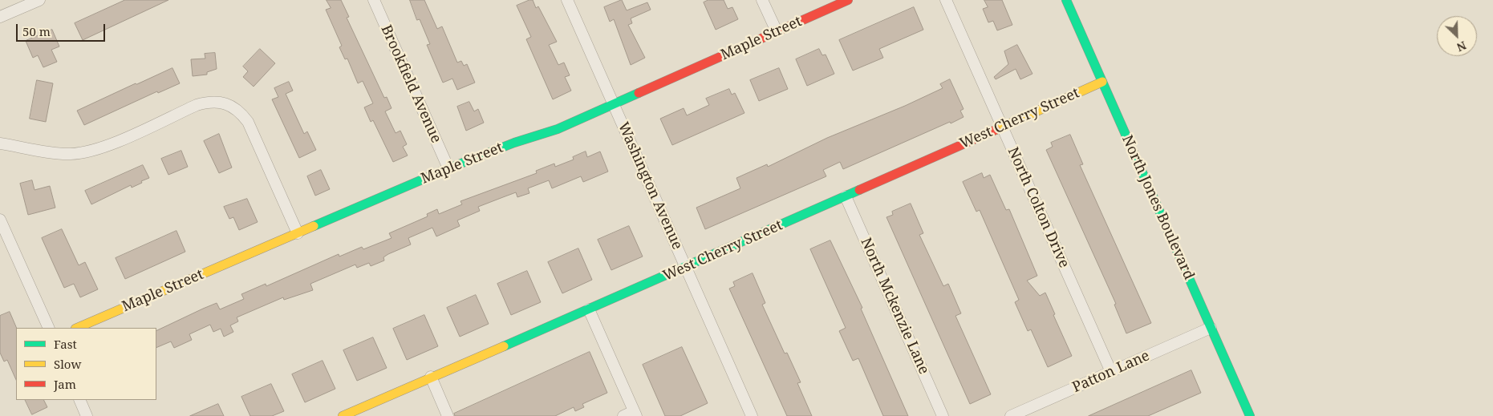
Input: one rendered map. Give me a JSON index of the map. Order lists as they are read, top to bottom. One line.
{"streets":{"street":["Maple Street","Brookfield Avenue","West Cherry Street","Washington Avenue","North Colton Drive","North Jones Boulevard","North Mckenzie Lane","Patton Lane"]},"crossings":[["Maple Street","Brookfield Avenue"],["Maple Street","Washington Avenue"],["West Cherry Street","Washington Avenue"],["West Cherry Street","North Colton Drive"],["West Cherry Street","North Jones Boulevard"],["West Cherry Street","North Mckenzie Lane"],["North Colton Drive","Patton Lane"],["North Jones Boulevard","Patton Lane"]],"legend":["Fast","Slow","Jam"],"scale_bar":"50 m","north":"bottom right"}
